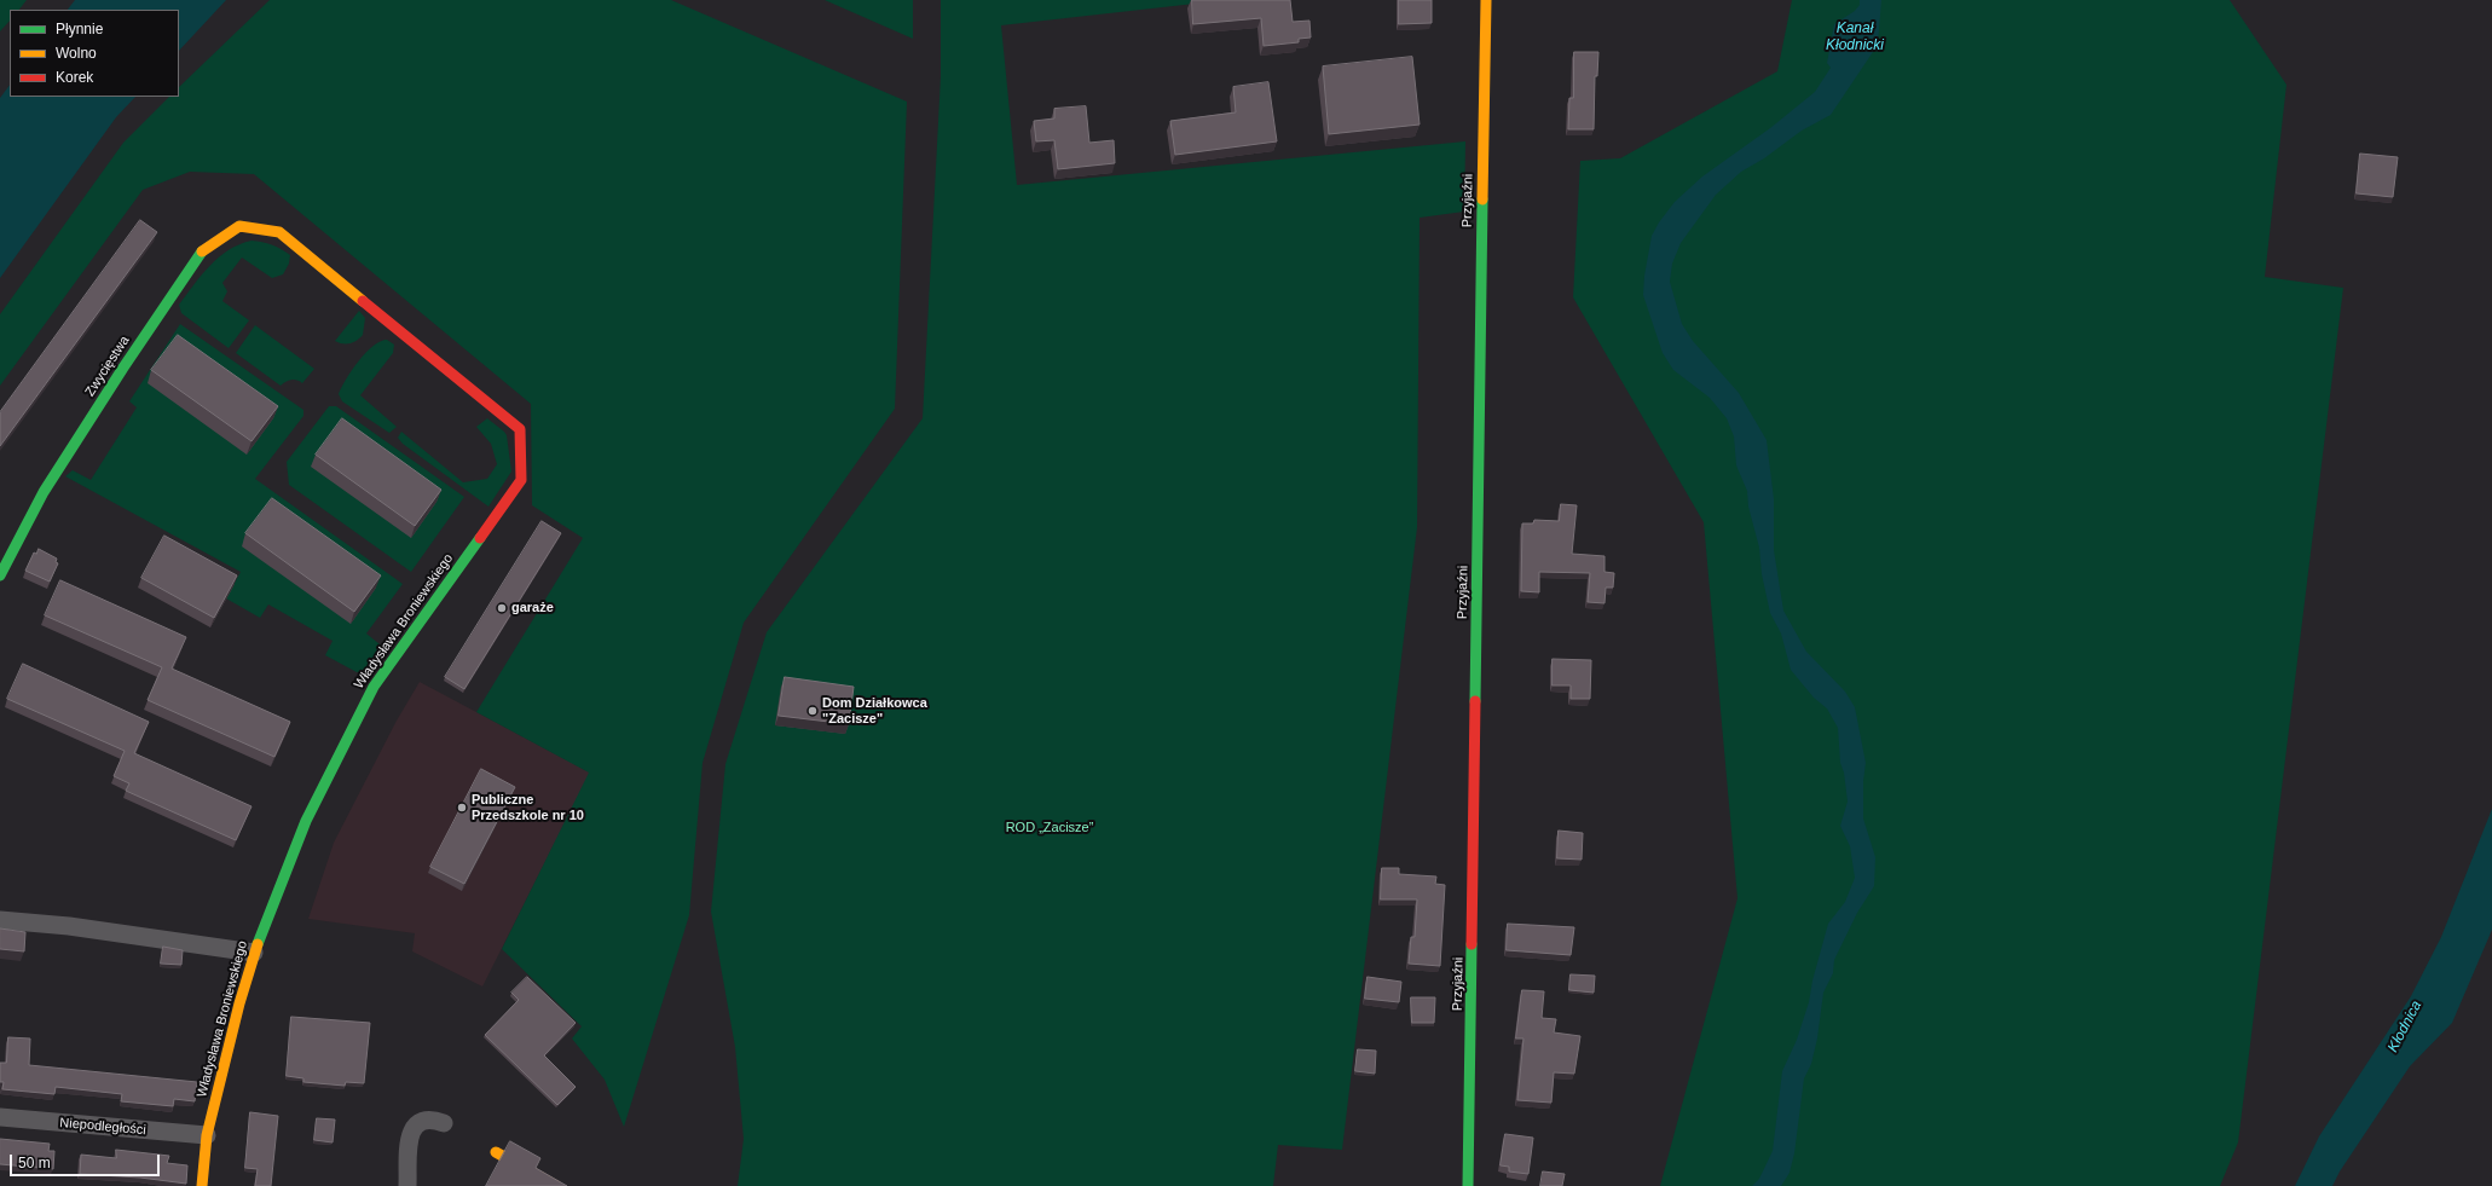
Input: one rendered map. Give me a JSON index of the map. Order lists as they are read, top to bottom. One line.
{"streets":{"street":["Przyjaźni","Zwycięstwa","Władysława Broniewskiego","Niepodległości"]},"crossings":[["Zwycięstwa","Władysława Broniewskiego"],["Władysława Broniewskiego","Niepodległości"]],"water":["Kanał Kłodnicki","Kłodnica"],"parks":["ROD „Zacisze”"],"places":["garaże","Dom Działkowca \"Zacisze\"","Publiczne Przedszkole nr 10"],"legend":["Płynnie","Wolno","Korek"],"scale_bar":"50 m"}
